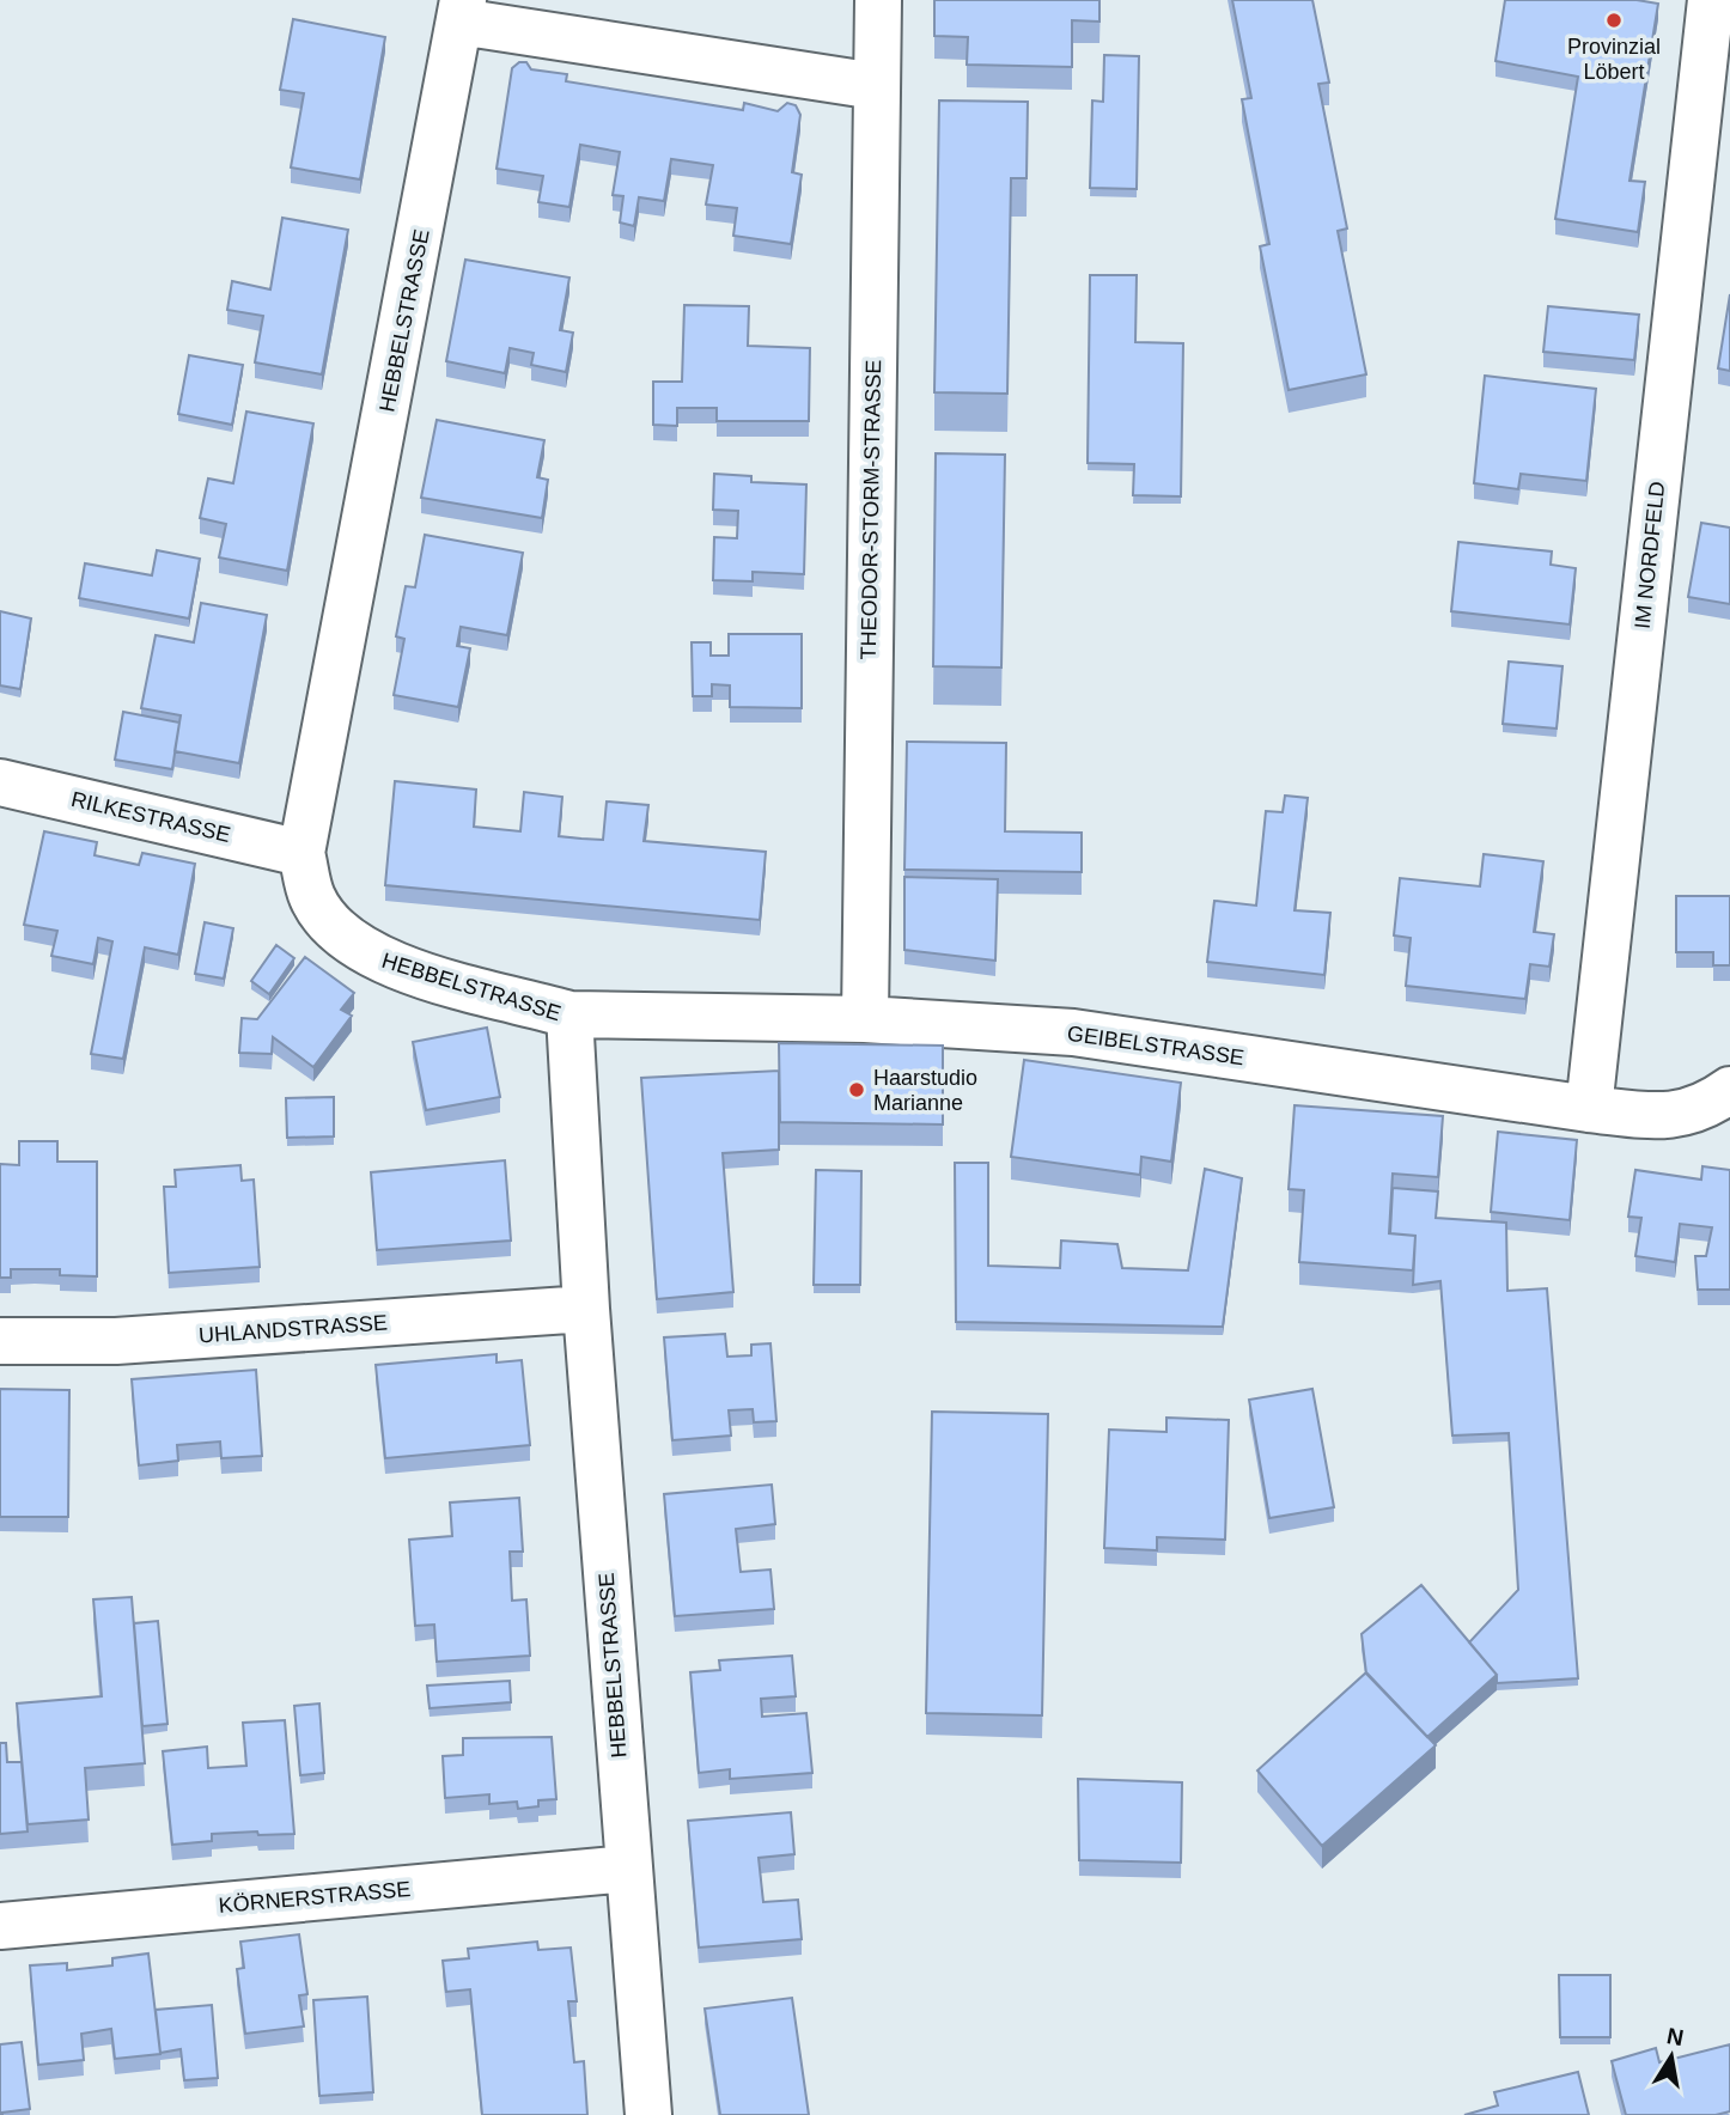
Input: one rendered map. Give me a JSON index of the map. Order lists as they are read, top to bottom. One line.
{"streets":{"street":["HEBBELSTRASSE","THEODOR-STORM-STRASSE","IM NORDFELD","RILKESTRASSE","GEIBELSTRASSE","UHLANDSTRASSE","KÖRNERSTRASSE"]},"crossings":[["HEBBELSTRASSE","RILKESTRASSE"],["HEBBELSTRASSE","GEIBELSTRASSE"],["HEBBELSTRASSE","UHLANDSTRASSE"],["HEBBELSTRASSE","KÖRNERSTRASSE"],["THEODOR-STORM-STRASSE","GEIBELSTRASSE"],["IM NORDFELD","GEIBELSTRASSE"]],"places":["Provinzial Löbert","Haarstudio Marianne"],"north":"top"}
